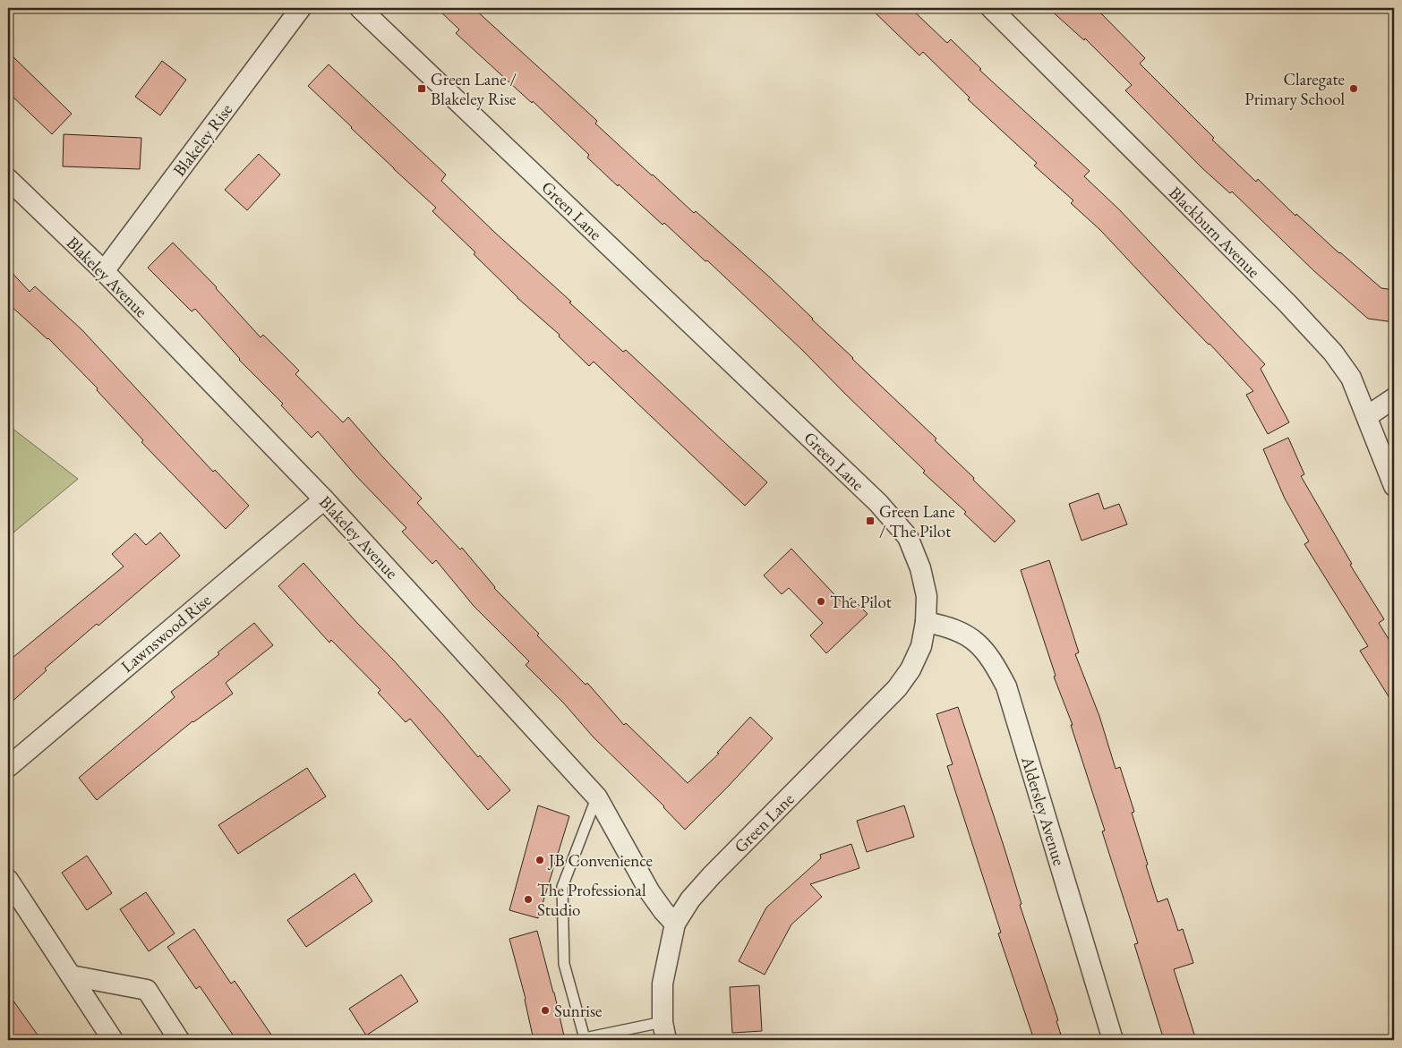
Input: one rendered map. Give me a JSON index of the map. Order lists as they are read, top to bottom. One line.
{"streets":{"street":["Blakeley Rise","Green Lane","Blackburn Avenue","Blakeley Avenue","Lawnswood Rise","Aldersley Avenue"]},"crossings":[["Blakeley Rise","Blakeley Avenue"],["Green Lane","Blakeley Avenue"],["Green Lane","Aldersley Avenue"],["Blakeley Avenue","Lawnswood Rise"]],"places":{"transit":["Green Lane / Blakeley Rise","Green Lane / The Pilot"],"other":["Claregate Primary School","The Pilot","JB Convenience","The Professional Studio","Sunrise"]}}
